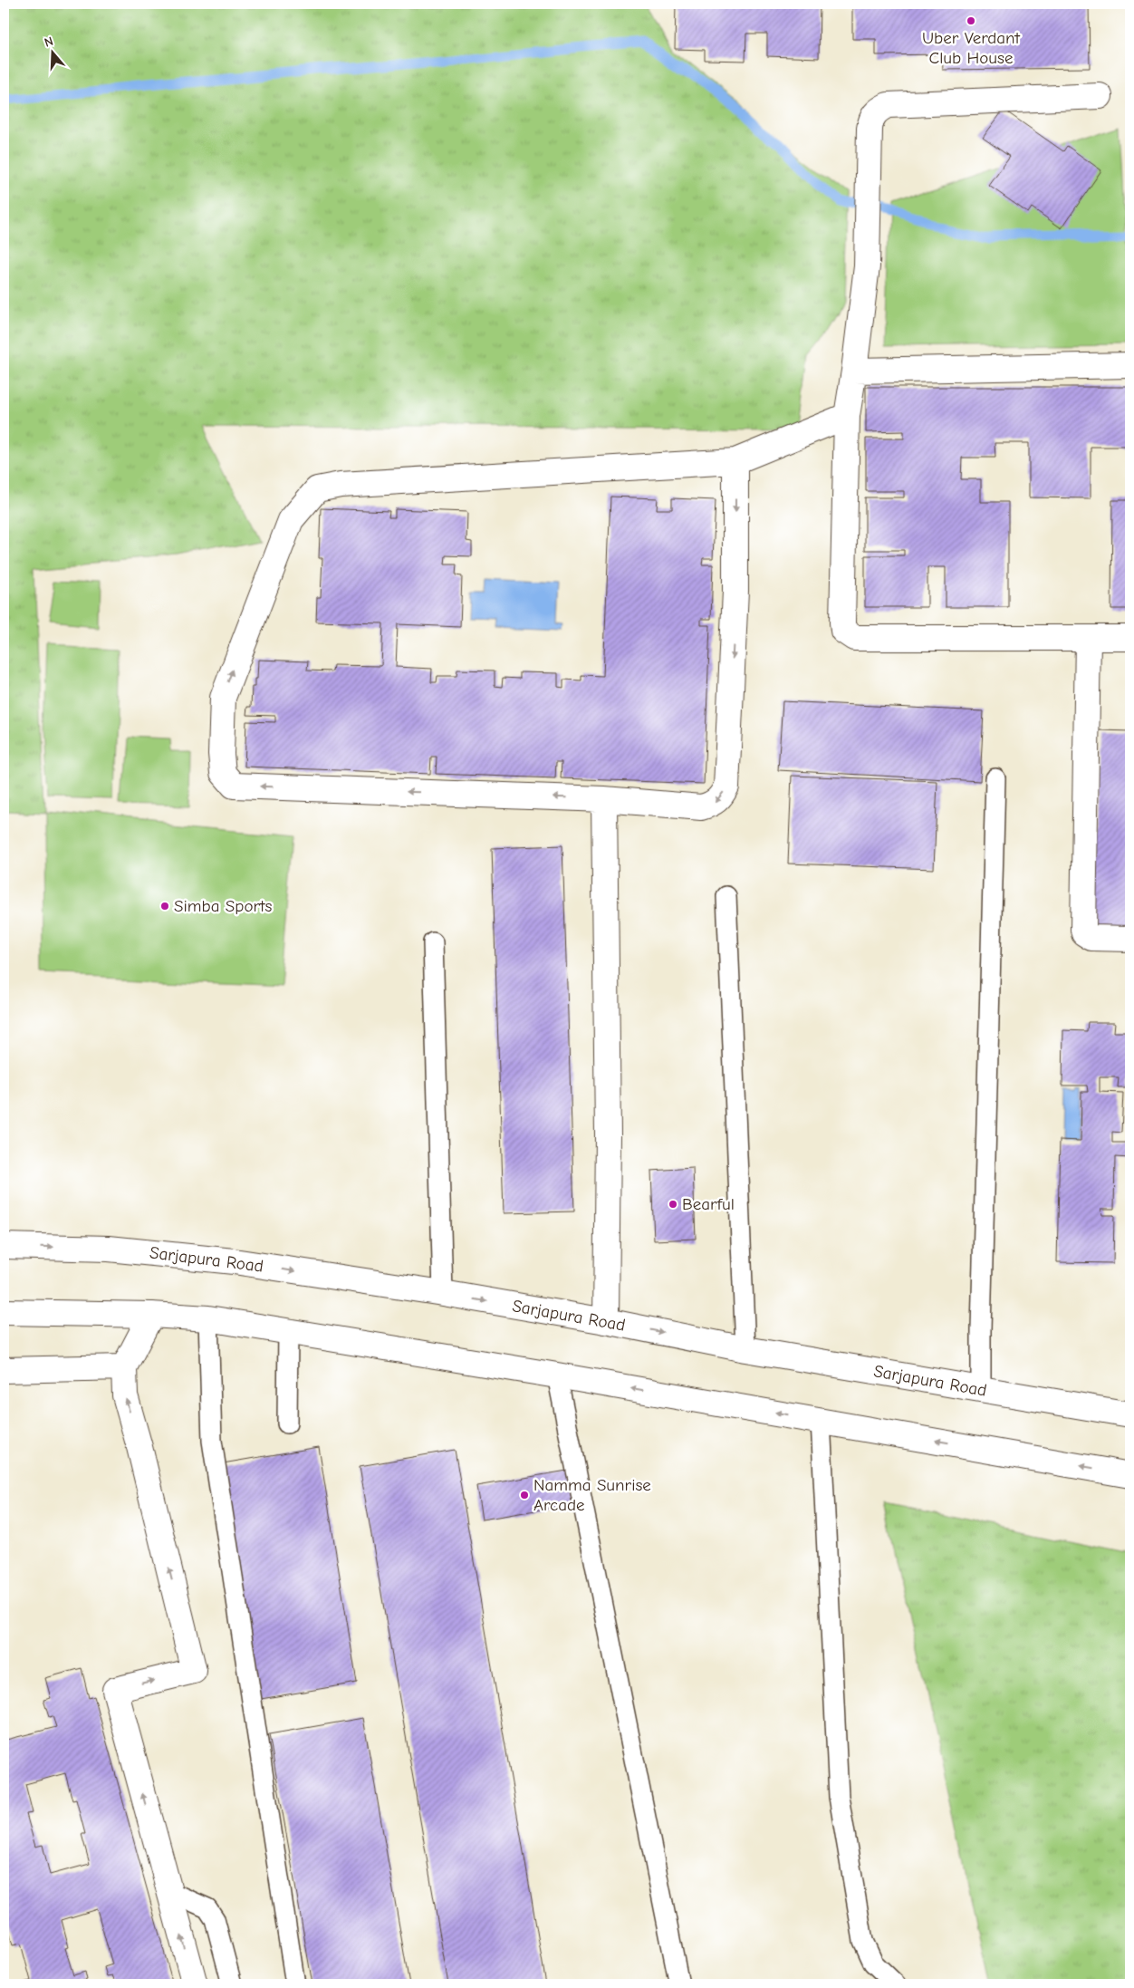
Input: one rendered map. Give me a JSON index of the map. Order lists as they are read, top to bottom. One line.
{"streets":{"street":["Sarjapura Road"]},"places":["Uber Verdant Club House","Simba Sports","Bearful","Namma Sunrise Arcade"],"north":"top"}
